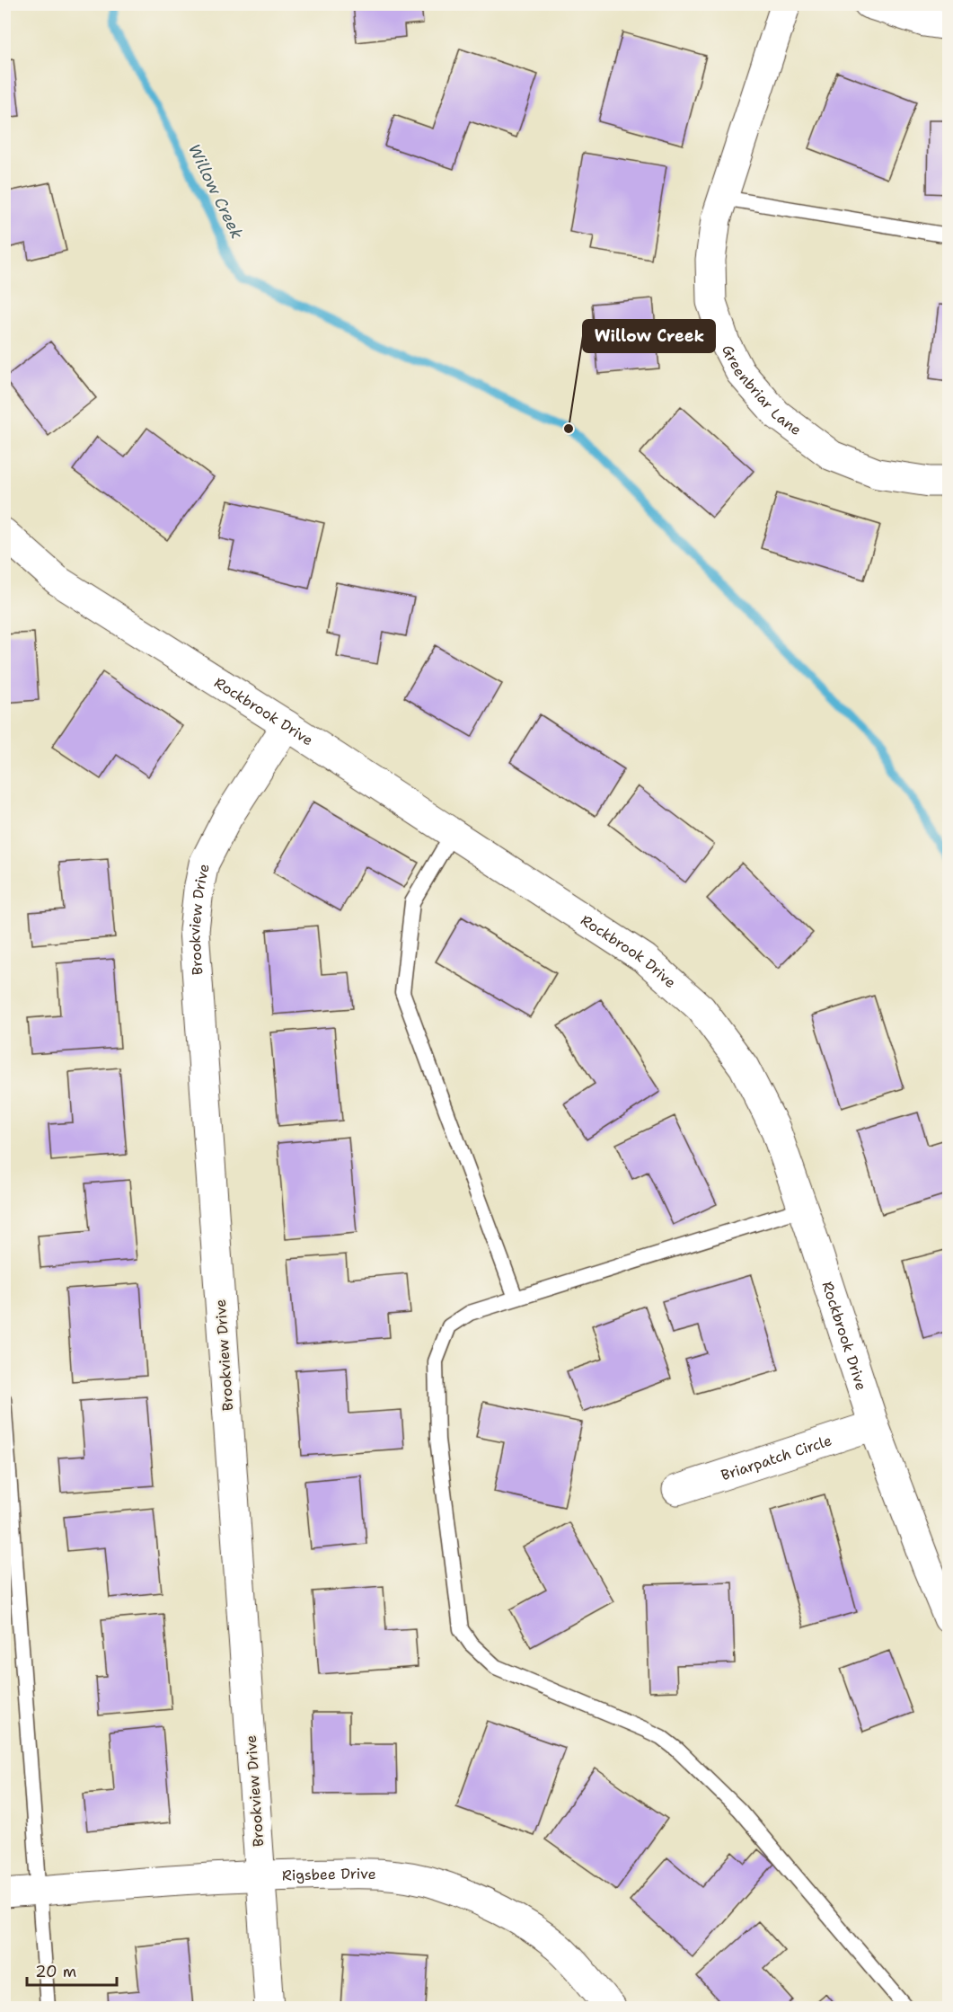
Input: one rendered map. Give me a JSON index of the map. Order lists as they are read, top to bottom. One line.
{"streets":{"street":["Greenbriar Lane","Rockbrook Drive","Brookview Drive","Briarpatch Circle","Rigsbee Drive"]},"crossings":[["Rockbrook Drive","Brookview Drive"],["Rockbrook Drive","Briarpatch Circle"],["Brookview Drive","Rigsbee Drive"]],"water":["Willow Creek"],"places":["Willow Creek"],"scale_bar":"20 m"}
